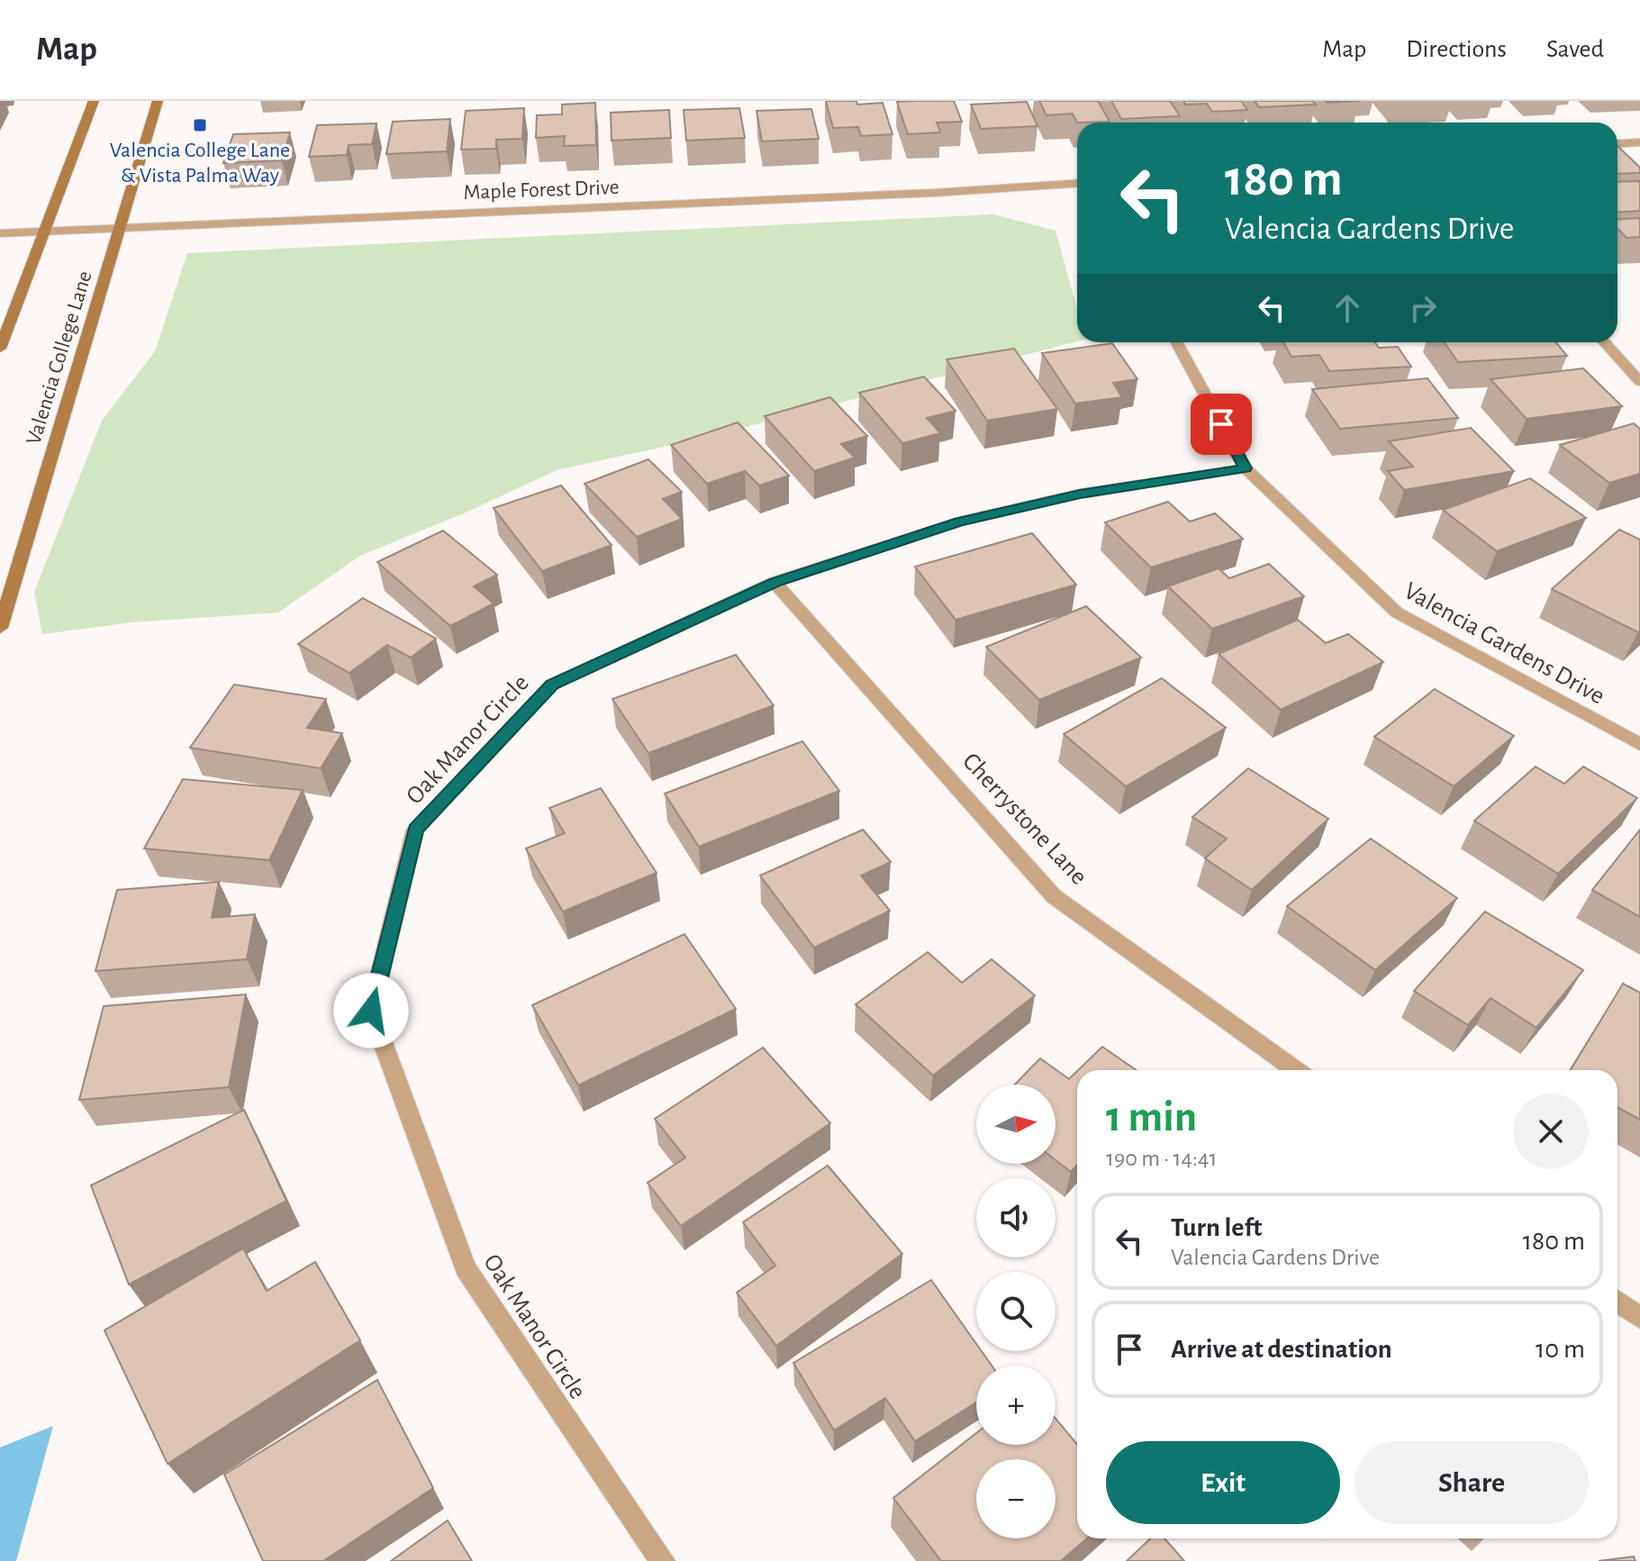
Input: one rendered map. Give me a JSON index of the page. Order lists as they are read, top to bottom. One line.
{"streets":{"street":["Maple Forest Drive","Valencia College Lane","Valencia Gardens Drive","Oak Manor Circle","Cherrystone Lane"]},"crossings":[["Maple Forest Drive","Valencia College Lane"],["Valencia Gardens Drive","Oak Manor Circle"],["Oak Manor Circle","Cherrystone Lane"]],"places":{"transit":["Valencia College Lane & Vista Palma Way"]},"north":"right","page":{"header":"Map","nav":["Map","Directions","Saved"],"turn":["180 m","Valencia Gardens Drive"],"heading":["1 min","190 m · 14:41"],"map_buttons":["+","−"],"list":[{"name":"Turn left","note":"Valencia Gardens Drive","value":"180 m"},{"name":"Arrive at destination","value":"10 m"}],"buttons":["Exit","Share"]}}
